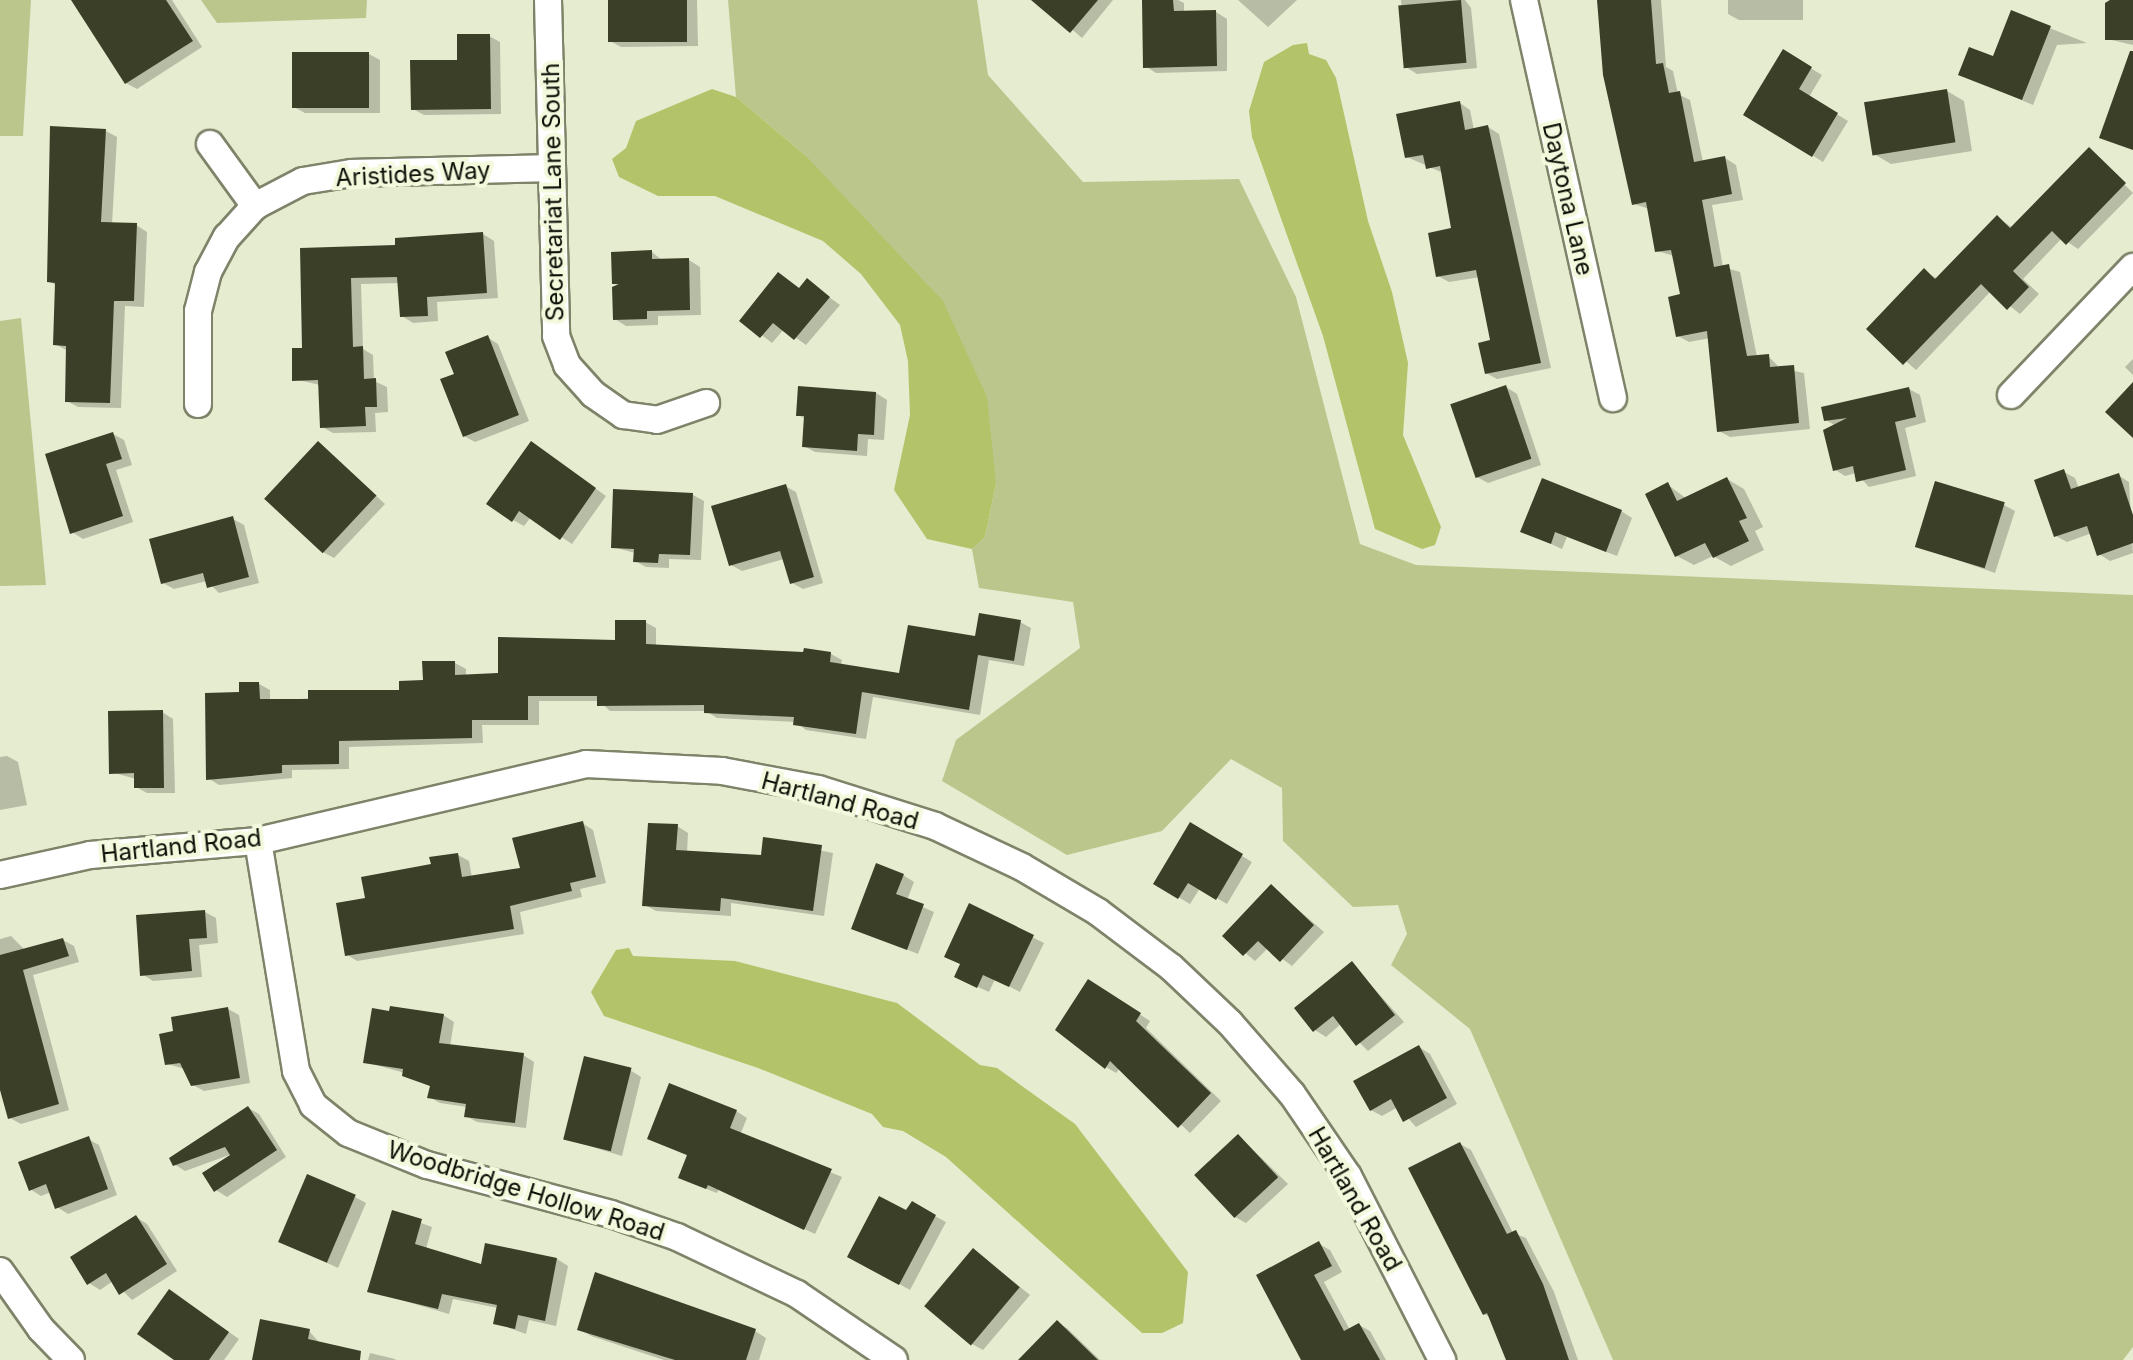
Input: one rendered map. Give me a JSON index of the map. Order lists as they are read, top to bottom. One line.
{"streets":{"street":["Aristides Way","Secretariat Lane South","Daytona Lane","Hartland Road","Woodbridge Hollow Road"]},"crossings":[["Aristides Way","Secretariat Lane South"],["Hartland Road","Woodbridge Hollow Road"]]}
